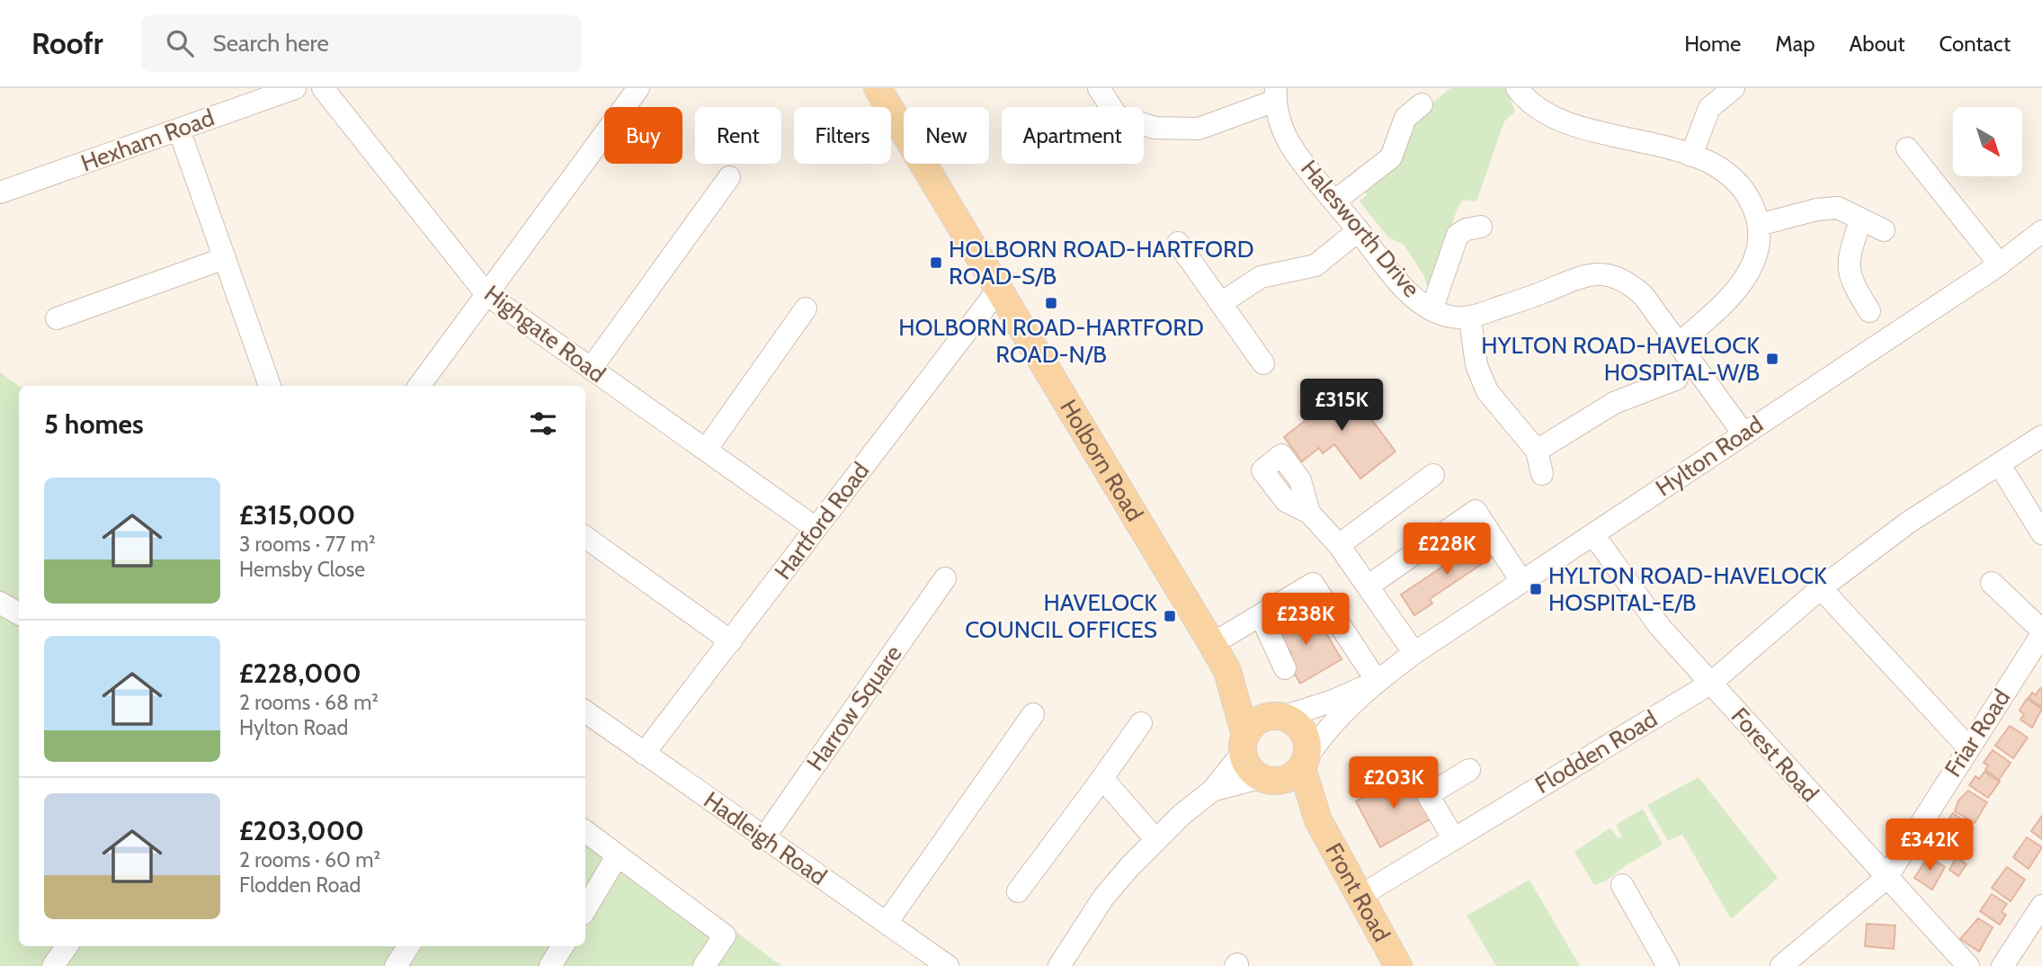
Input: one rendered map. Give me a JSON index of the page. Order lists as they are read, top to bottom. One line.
{"streets":{"main road":["Holborn Road","Front Road"],"street":["Hexham Road","Halesworth Drive","Highgate Road","Hylton Road","Hartford Road","Harrow Square","Friar Road","Flodden Road","Forest Road","Hadleigh Road"]},"crossings":[["Highgate Road","Hartford Road"],["Hylton Road","Holborn Road"],["Hylton Road","Forest Road"],["Hylton Road","Front Road"],["Holborn Road","Hartford Road"],["Holborn Road","Front Road"],["Hartford Road","Hadleigh Road"],["Harrow Square","Hadleigh Road"],["Friar Road","Forest Road"],["Flodden Road","Forest Road"],["Flodden Road","Front Road"]],"places":{"transit":["HOLBORN ROAD-HARTFORD ROAD-S/B","HOLBORN ROAD-HARTFORD ROAD-N/B","HYLTON ROAD-HAVELOCK HOSPITAL-W/B","HYLTON ROAD-HAVELOCK HOSPITAL-E/B","HAVELOCK COUNCIL OFFICES"]},"north":"bottom right","page":{"header":"Roofr","search":"Search here","nav":["Home","Map","About","Contact"],"chip":["Buy","Rent","Filters","New","Apartment"],"price":["£315K","£228K","£238K","£203K","£342K"],"heading":"5 homes","list":[{"name":"£315,000","note":"3 rooms · 77 m² · Hemsby Close"},{"name":"£228,000","note":"2 rooms · 68 m² · Hylton Road"},{"name":"£203,000","note":"2 rooms · 60 m² · Flodden Road"}]}}
